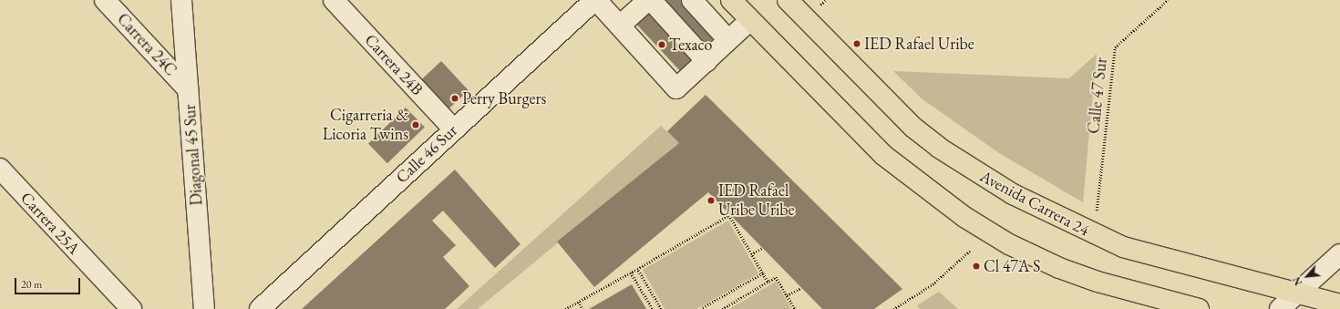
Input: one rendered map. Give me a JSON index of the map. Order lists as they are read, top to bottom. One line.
{"streets":{"main road":["Avenida Carrera 24"],"street":["Carrera 24C","Carrera 24B","Calle 46 Sur","Diagonal 45 Sur","Carrera 25A"],"path":["Calle 47 Sur"]},"crossings":[["Carrera 24C","Diagonal 45 Sur"],["Carrera 24B","Calle 46 Sur"]],"places":["IED Rafael Uribe","Texaco","Perry Burgers","Cigarreria & Licoria Twins","IED Rafael Uribe Uribe","Cl 47A S"],"scale_bar":"20 m","north":"bottom left"}
